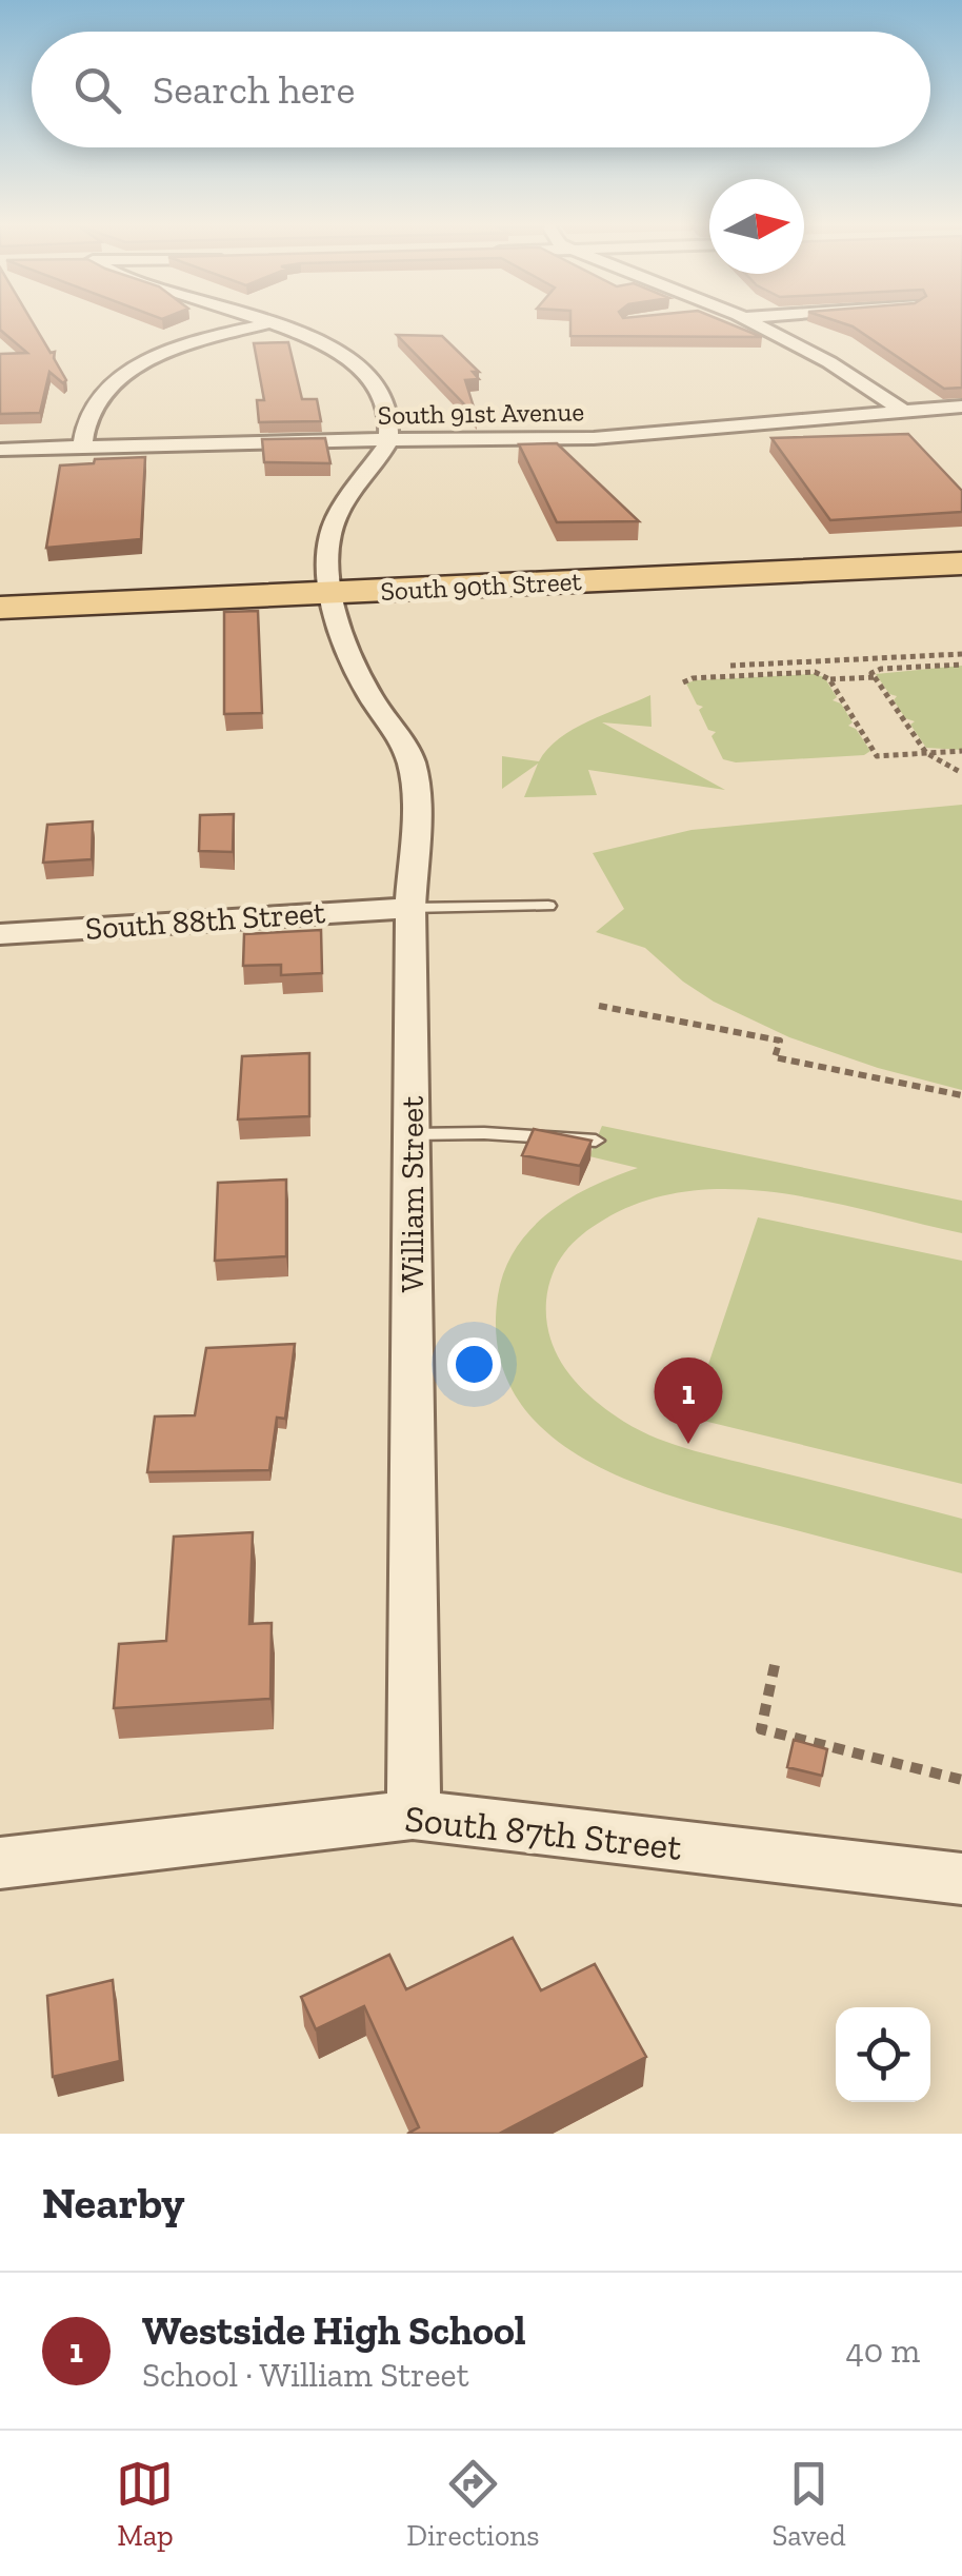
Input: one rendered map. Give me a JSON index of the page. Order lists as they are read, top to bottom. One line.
{"streets":{"main road":["South 90th Street"],"street":["South 91st Avenue","South 88th Street","William Street","South 87th Street"]},"crossings":[["South 91st Avenue","William Street"],["South 90th Street","William Street"],["South 88th Street","William Street"],["William Street","South 87th Street"]],"north":"right","page":{"search":"Search here","pins":"1","heading":"Nearby","list":[{"mark":"1","name":"Westside High School","note":"School · William Street","value":"40 m"}],"nav":["Map","Directions","Saved"]}}
